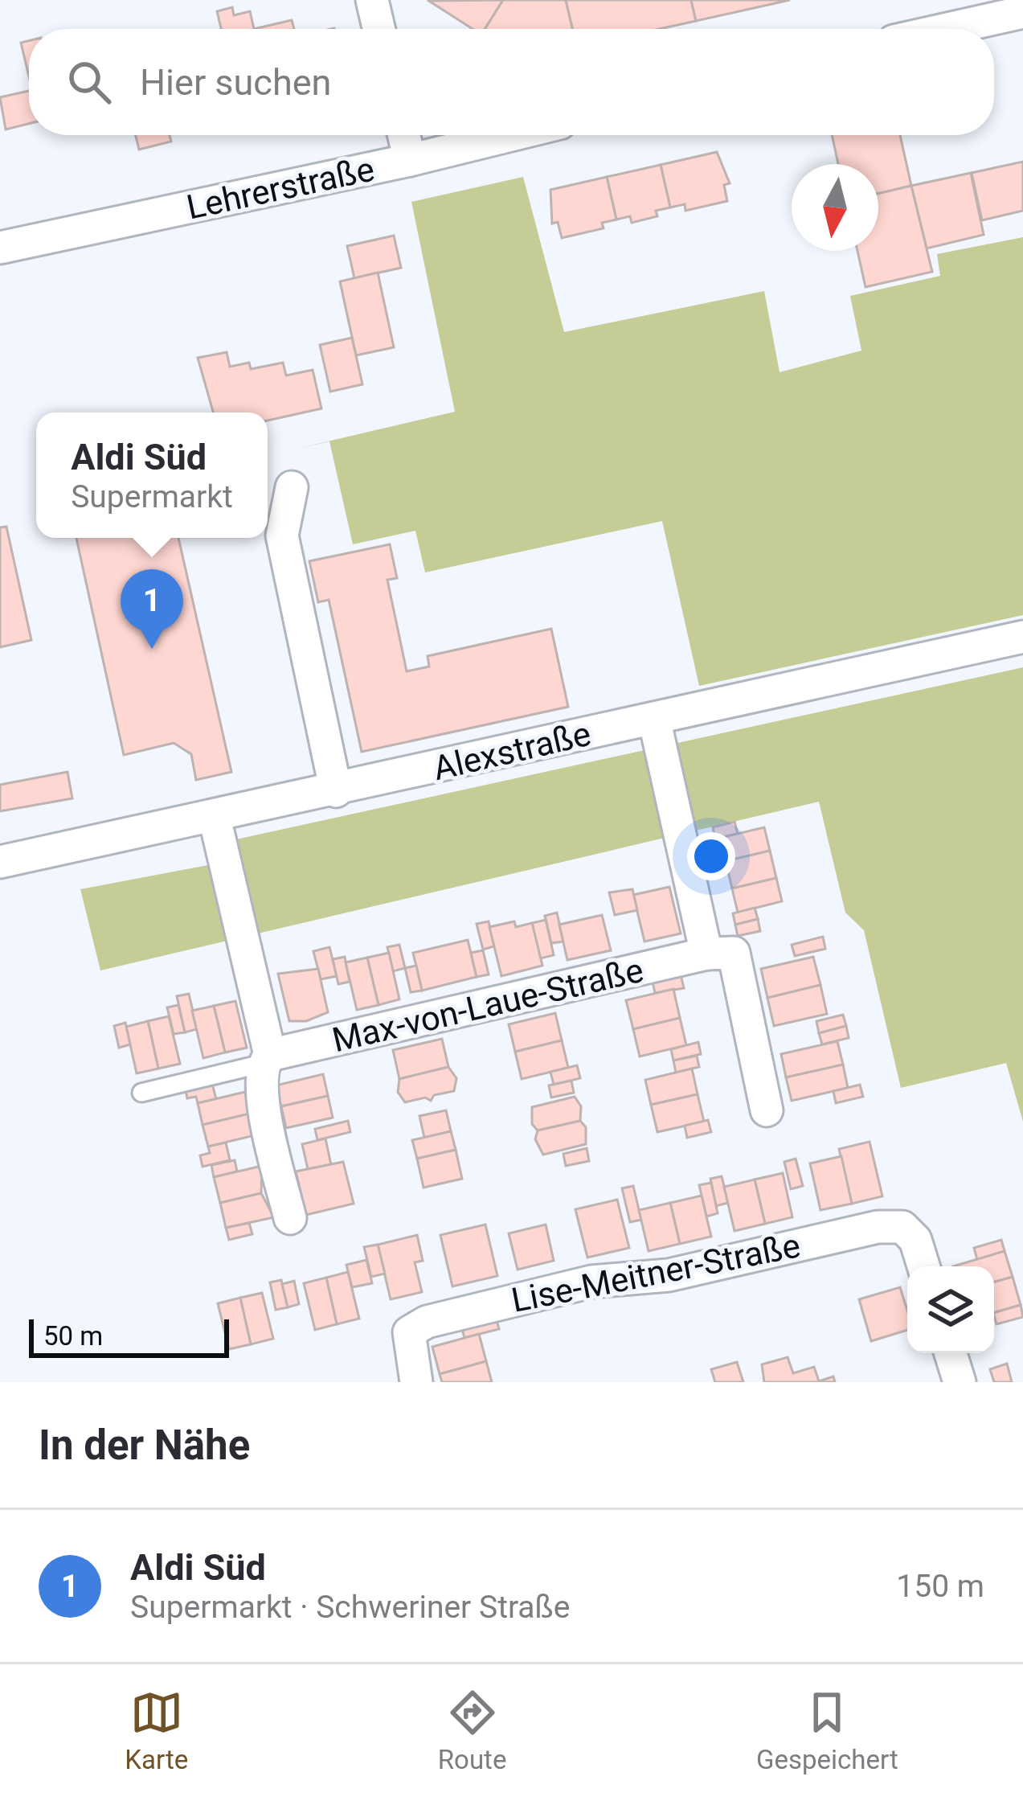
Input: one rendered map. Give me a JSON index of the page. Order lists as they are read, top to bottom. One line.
{"streets":{"street":["Lehrerstraße","Alexstraße","Max-von-Laue-Straße","Lise-Meitner-Straße"]},"scale_bar":"50 m","north":"bottom","page":{"search":"Hier suchen","popup":["Aldi Süd","Supermarkt"],"pins":"1","scale":"50 m","heading":"In der Nähe","list":[{"mark":"1","name":"Aldi Süd","note":"Supermarkt · Schweriner Straße","value":"150 m"}],"nav":["Karte","Route","Gespeichert"]}}
